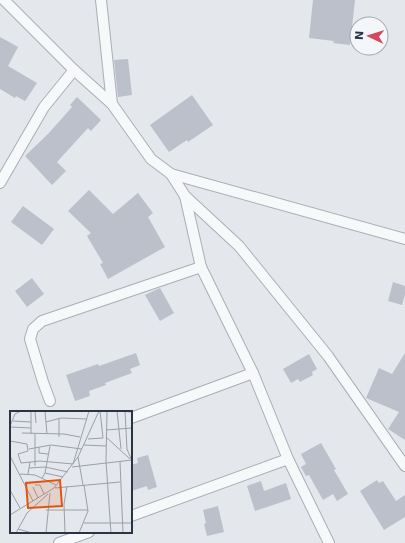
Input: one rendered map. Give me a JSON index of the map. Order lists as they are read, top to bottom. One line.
{"north":"left"}
